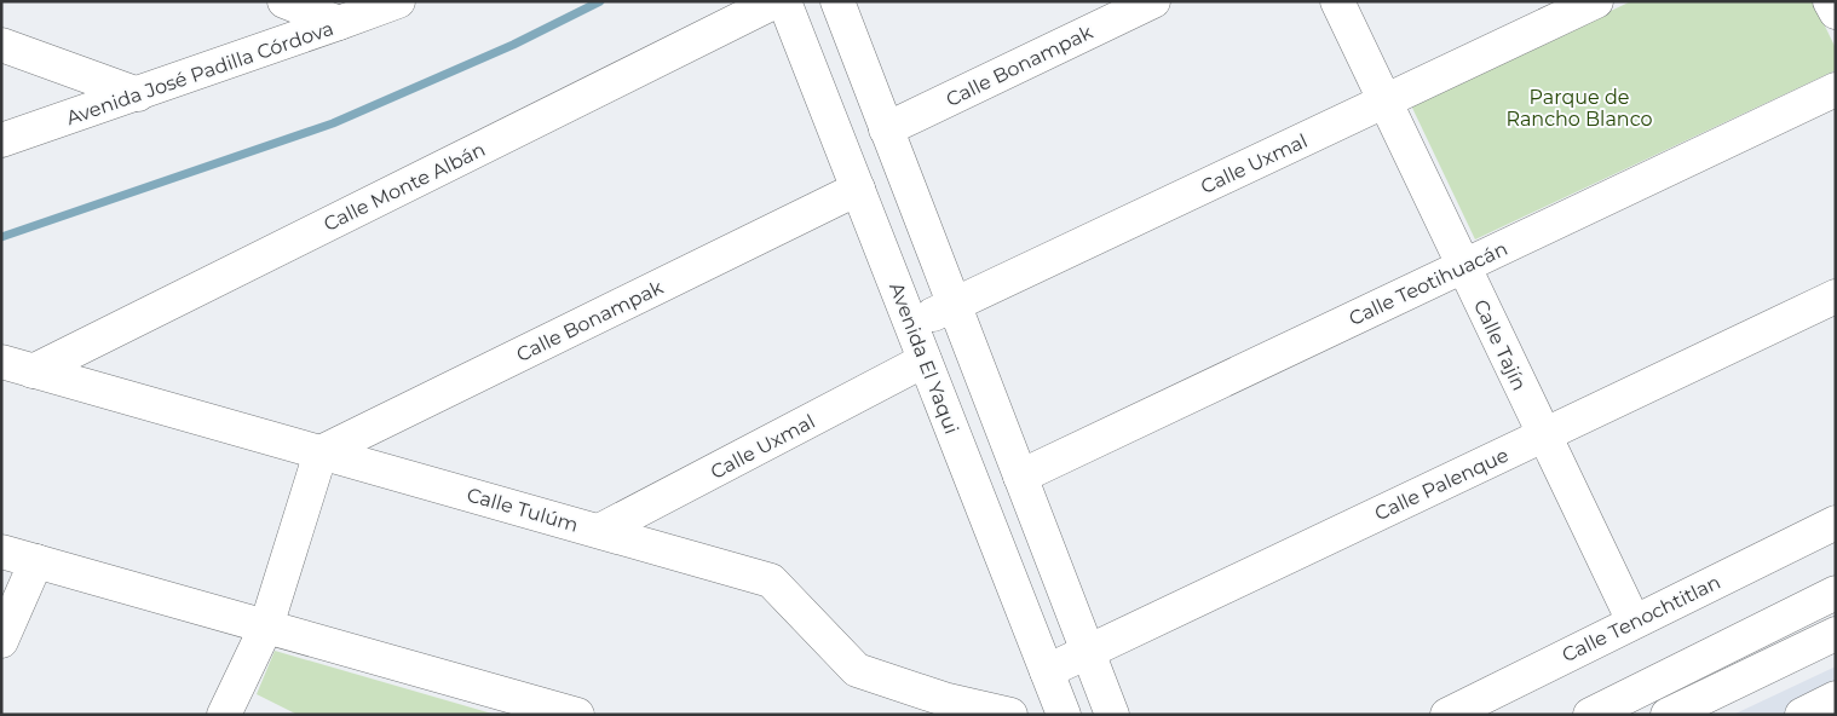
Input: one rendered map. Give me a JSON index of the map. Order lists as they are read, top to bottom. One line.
{"streets":{"street":["Calle Bonampak","Avenida José Padilla Córdova","Calle Uxmal","Calle Monte Albán","Calle Teotihuacán","Calle Tajín","Avenida El Yaqui","Calle Palenque","Calle Tulúm","Calle Tenochtitlan"]},"crossings":[["Calle Bonampak","Avenida El Yaqui"],["Calle Bonampak","Calle Tulúm"],["Calle Uxmal","Calle Tajín"],["Calle Uxmal","Avenida El Yaqui"],["Calle Uxmal","Calle Tulúm"],["Calle Monte Albán","Calle Tulúm"],["Calle Teotihuacán","Calle Tajín"],["Calle Tajín","Calle Palenque"],["Calle Tajín","Calle Tenochtitlan"],["Avenida El Yaqui","Calle Palenque"]],"parks":["Parque de Rancho Blanco"]}
